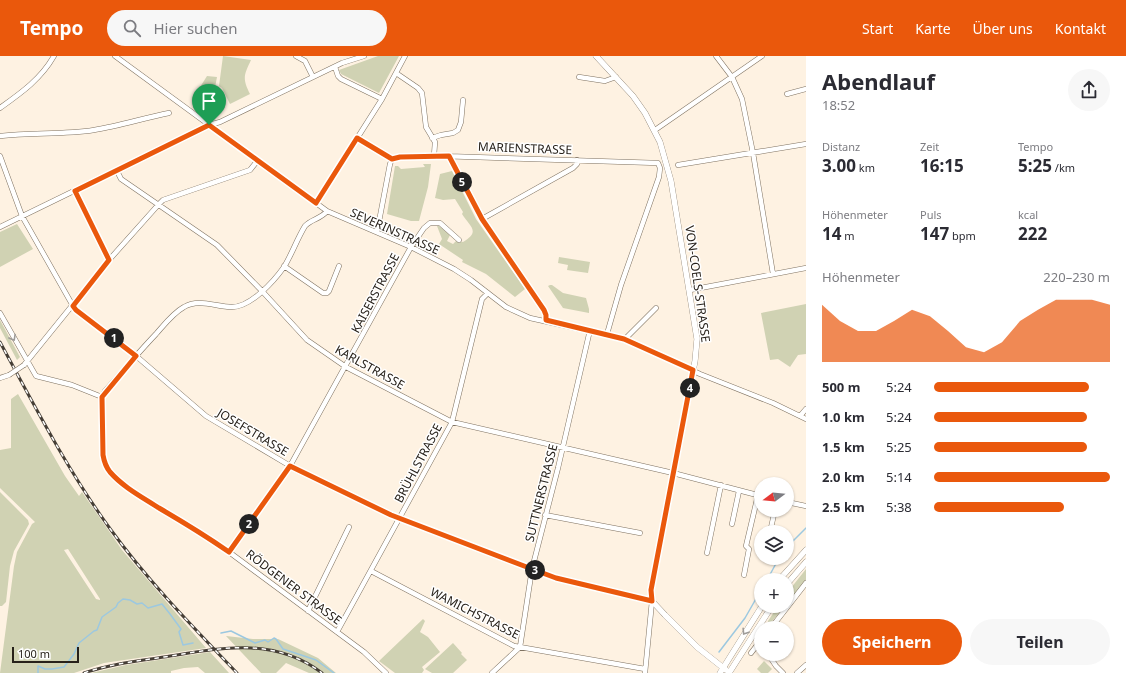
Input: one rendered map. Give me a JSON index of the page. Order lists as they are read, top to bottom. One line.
{"streets":{"main road":["VON-COELS-STRASSE"],"street":["MARIENSTRASSE","SEVERINSTRASSE","KAISERSTRASSE","KARLSTRASSE","JOSEFSTRASSE","BRÜHLSTRASSE","SUTTNERSTRASSE","RÖDGENER STRASSE","WAMICHSTRASSE"]},"crossings":[["MARIENSTRASSE","SEVERINSTRASSE"],["SEVERINSTRASSE","VON-COELS-STRASSE"],["SEVERINSTRASSE","KAISERSTRASSE"],["SEVERINSTRASSE","BRÜHLSTRASSE"],["SEVERINSTRASSE","SUTTNERSTRASSE"],["VON-COELS-STRASSE","KARLSTRASSE"],["VON-COELS-STRASSE","JOSEFSTRASSE"],["KAISERSTRASSE","KARLSTRASSE"],["KAISERSTRASSE","JOSEFSTRASSE"],["KAISERSTRASSE","RÖDGENER STRASSE"],["KARLSTRASSE","BRÜHLSTRASSE"],["KARLSTRASSE","SUTTNERSTRASSE"],["JOSEFSTRASSE","BRÜHLSTRASSE"],["JOSEFSTRASSE","SUTTNERSTRASSE"],["BRÜHLSTRASSE","RÖDGENER STRASSE"],["BRÜHLSTRASSE","WAMICHSTRASSE"],["SUTTNERSTRASSE","WAMICHSTRASSE"]],"scale_bar":"100 m","north":"left","page":{"header":"Tempo","search":"Hier suchen","nav":["Start","Karte","Über uns","Kontakt"],"heading":["Abendlauf","18:52"],"stats":[["Distanz","3.00 km"],["Zeit","16:15"],["Tempo","5:25 /km"],["Höhenmeter","14 m"],["Puls","147 bpm"],["kcal","222"]],"pins":["5","1","4","2","3"],"chart":["Höhenmeter","220–230 m"],"list":[{"name":"500 m","note":"5:24"},{"name":"1.0 km","note":"5:24"},{"name":"1.5 km","note":"5:25"},{"name":"2.0 km","note":"5:14"},{"name":"2.5 km","note":"5:38"}],"map_buttons":["+","−"],"buttons":["Speichern","Teilen"],"scale":"100 m"}}
